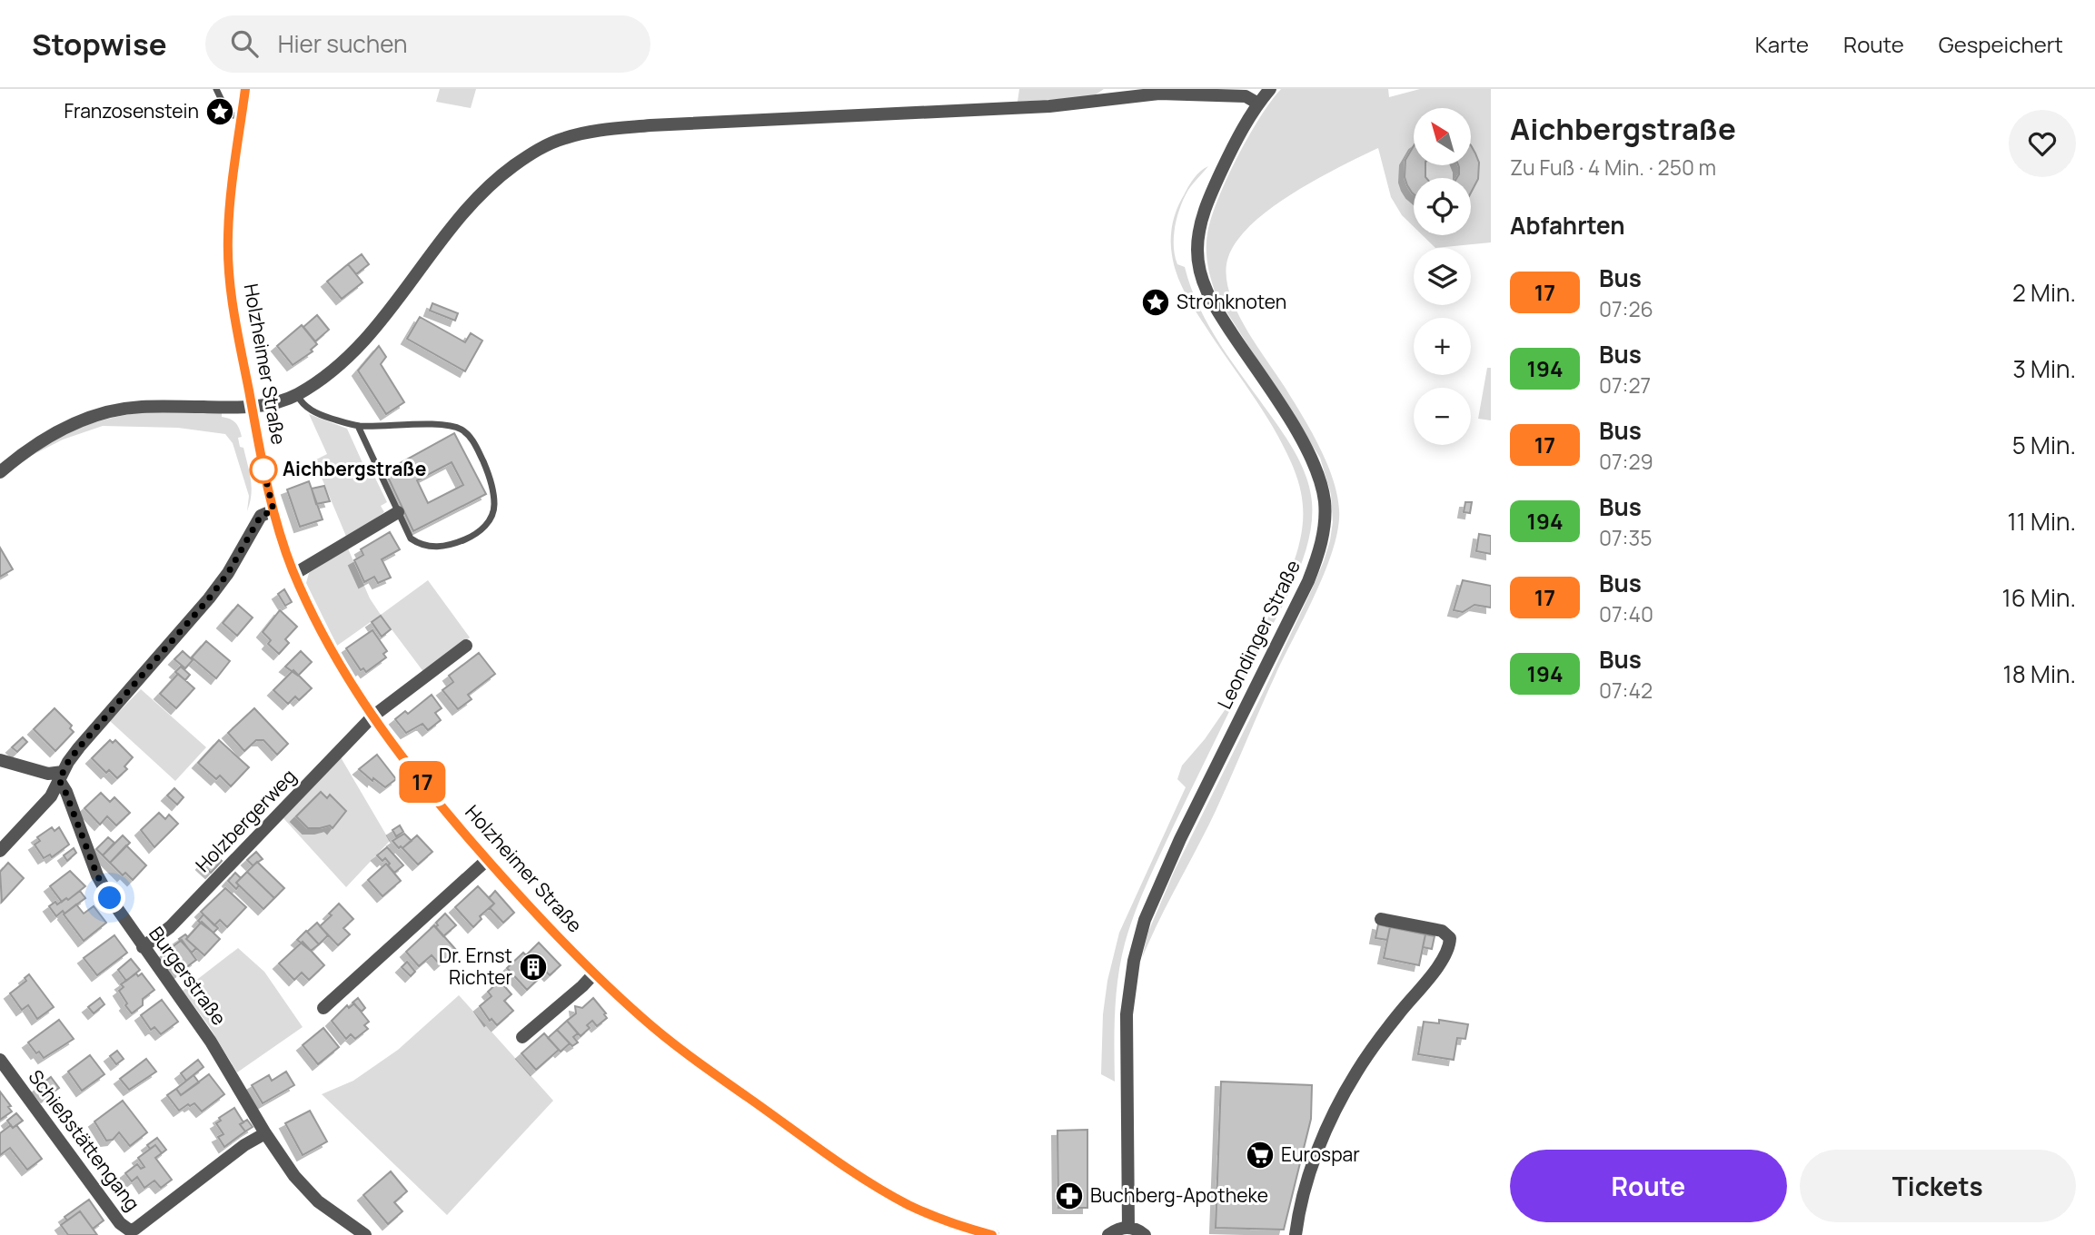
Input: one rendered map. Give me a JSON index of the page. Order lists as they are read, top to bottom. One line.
{"streets":{"street":["Holzheimer Straße","Leondinger Straße","Holzbergerweg","Burgerstraße","Schießstättengang"]},"crossings":[["Holzheimer Straße","Holzbergerweg"],["Holzbergerweg","Burgerstraße"],["Burgerstraße","Schießstättengang"]],"places":{"place":["Franzosenstein","Strohknoten"],"other":["Aichbergstraße"],"building":["Dr. Ernst Richter"],"supermarket":["Eurospar"],"pharmacy":["Buchberg-Apotheke"]},"lines":["bus line 17"],"north":"top left","page":{"header":"Stopwise","search":"Hier suchen","nav":["Karte","Route","Gespeichert"],"on_map":"17","heading":[["Aichbergstraße","Zu Fuß · 4 Min. · 250 m"],"Abfahrten"],"map_buttons":["+","−"],"list":[{"mark":"17","name":"Bus","note":"07:26","value":"2 Min."},{"mark":"194","name":"Bus","note":"07:27","value":"3 Min."},{"mark":"17","name":"Bus","note":"07:29","value":"5 Min."},{"mark":"194","name":"Bus","note":"07:35","value":"11 Min."},{"mark":"17","name":"Bus","note":"07:40","value":"16 Min."},{"mark":"194","name":"Bus","note":"07:42","value":"18 Min."}],"buttons":["Route","Tickets"]}}
